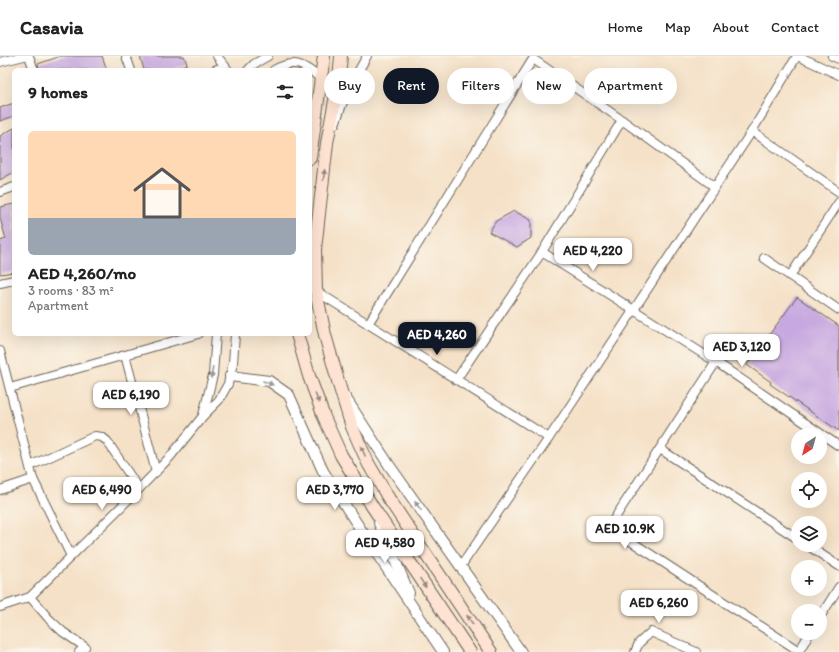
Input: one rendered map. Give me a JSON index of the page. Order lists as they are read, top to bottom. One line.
{"north":"bottom left","page":{"header":"Casavia","nav":["Home","Map","About","Contact"],"chip":["Buy","Rent","Filters","New","Apartment"],"heading":"9 homes","list":[{"name":"AED 4,260/mo","note":"3 rooms · 83 m² · Apartment"}],"price":["AED 4,220","AED 4,260","AED 3,120","AED 6,190","AED 6,490","AED 3,770","AED 10.9K","AED 4,580","AED 6,260"],"map_buttons":["+","−"]}}
